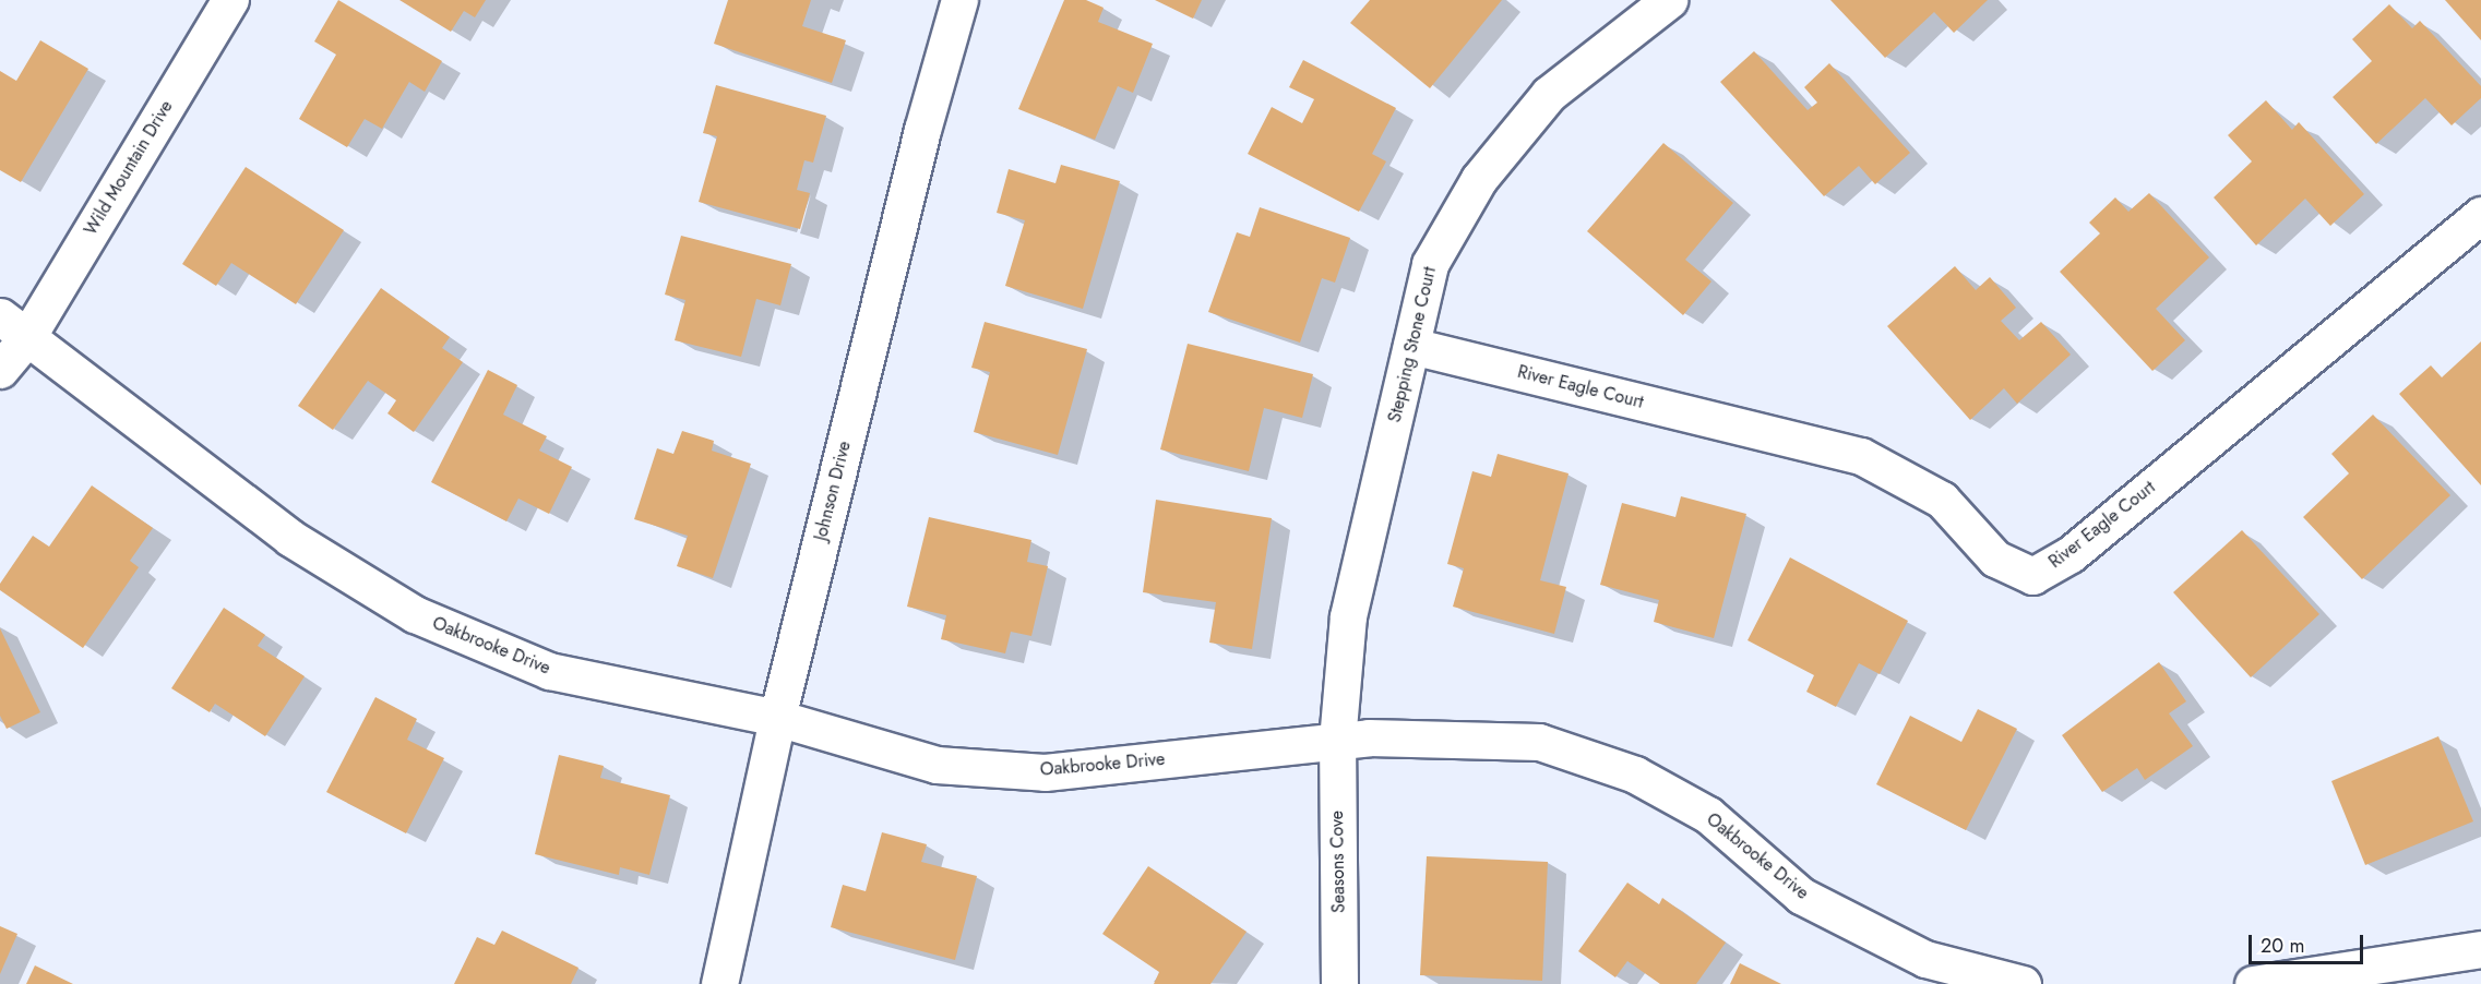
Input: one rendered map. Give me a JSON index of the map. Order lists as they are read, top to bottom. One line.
{"streets":{"street":["Wild Mountain Drive","Stepping Stone Court","River Eagle Court","Johnson Drive","Oakbrooke Drive","Seasons Cove"]},"crossings":[["Wild Mountain Drive","Oakbrooke Drive"],["Stepping Stone Court","River Eagle Court"],["Stepping Stone Court","Oakbrooke Drive"],["Stepping Stone Court","Seasons Cove"],["Johnson Drive","Oakbrooke Drive"],["Oakbrooke Drive","Seasons Cove"]],"scale_bar":"20 m"}
